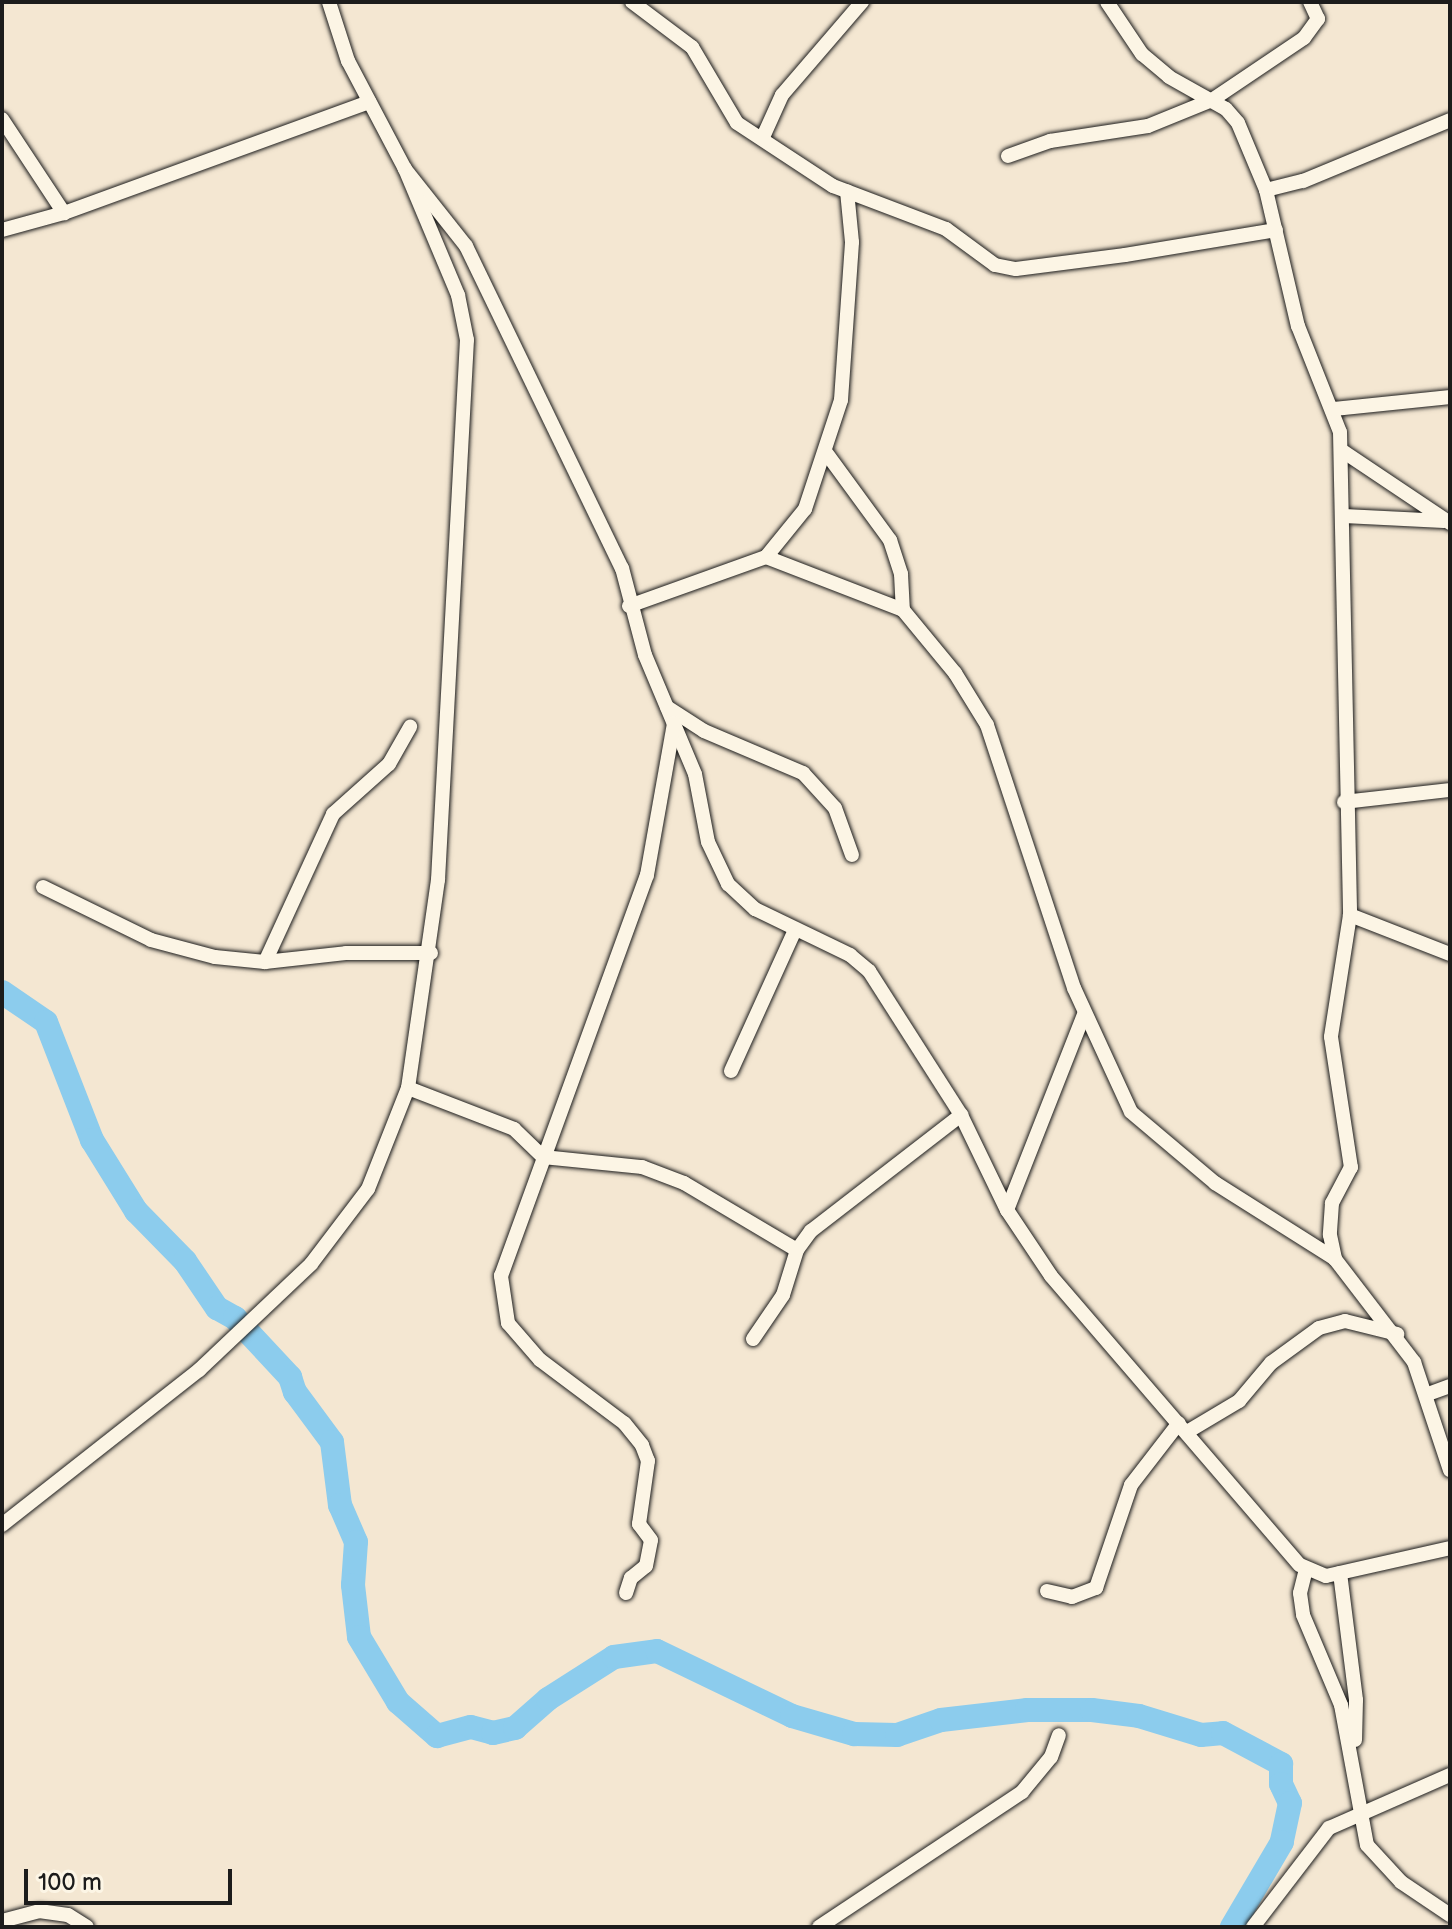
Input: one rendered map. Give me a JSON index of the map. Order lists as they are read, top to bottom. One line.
{"scale_bar":"100 m"}
